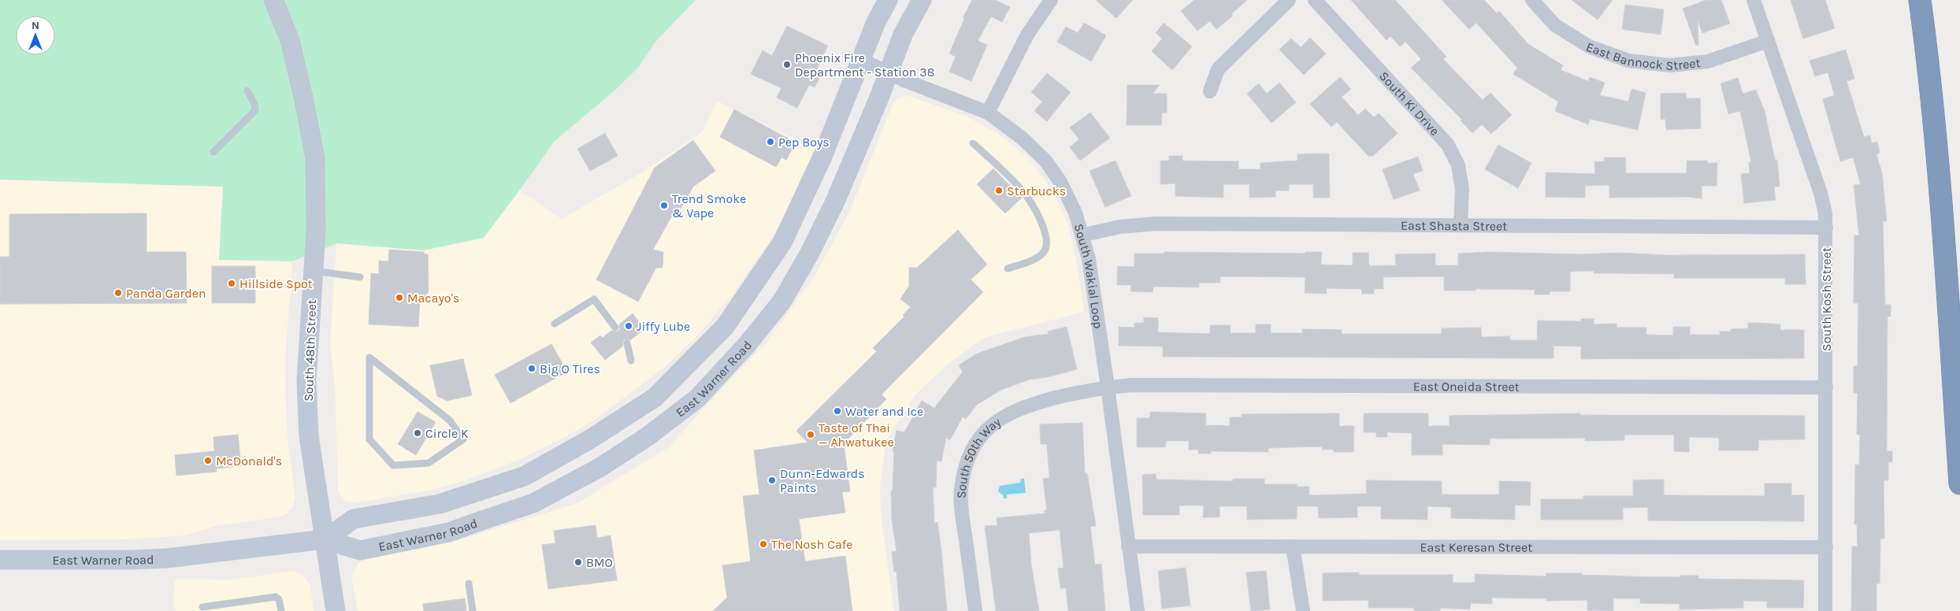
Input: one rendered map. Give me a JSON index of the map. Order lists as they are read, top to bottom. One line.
{"streets":{"main road":["South 48th Street","East Warner Road"],"street":["East Bannock Street","South Ki Drive","East Shasta Street","South Wakial Loop","South Kosh Street","East Oneida Street","South 50th Way","East Keresan Street"]},"crossings":[["East Bannock Street","South Kosh Street"],["South Ki Drive","East Shasta Street"],["East Shasta Street","South Wakial Loop"],["East Shasta Street","South Kosh Street"],["South Wakial Loop","East Warner Road"],["South Wakial Loop","East Oneida Street"],["South Wakial Loop","South 50th Way"],["South Wakial Loop","East Keresan Street"],["South Kosh Street","East Oneida Street"],["South Kosh Street","East Keresan Street"],["South 48th Street","East Warner Road"],["East Oneida Street","South 50th Way"]],"places":["Phoenix Fire Department - Station 38","Pep Boys","Starbucks","Trend Smoke & Vape","Hillside Spot","Panda Garden","Macayo's","Jiffy Lube","Big O Tires","Water and Ice","Circle K","Taste of Thai — Ahwatukee","McDonald's","Dunn-Edwards Paints","The Nosh Cafe","BMO"],"north":"top"}
